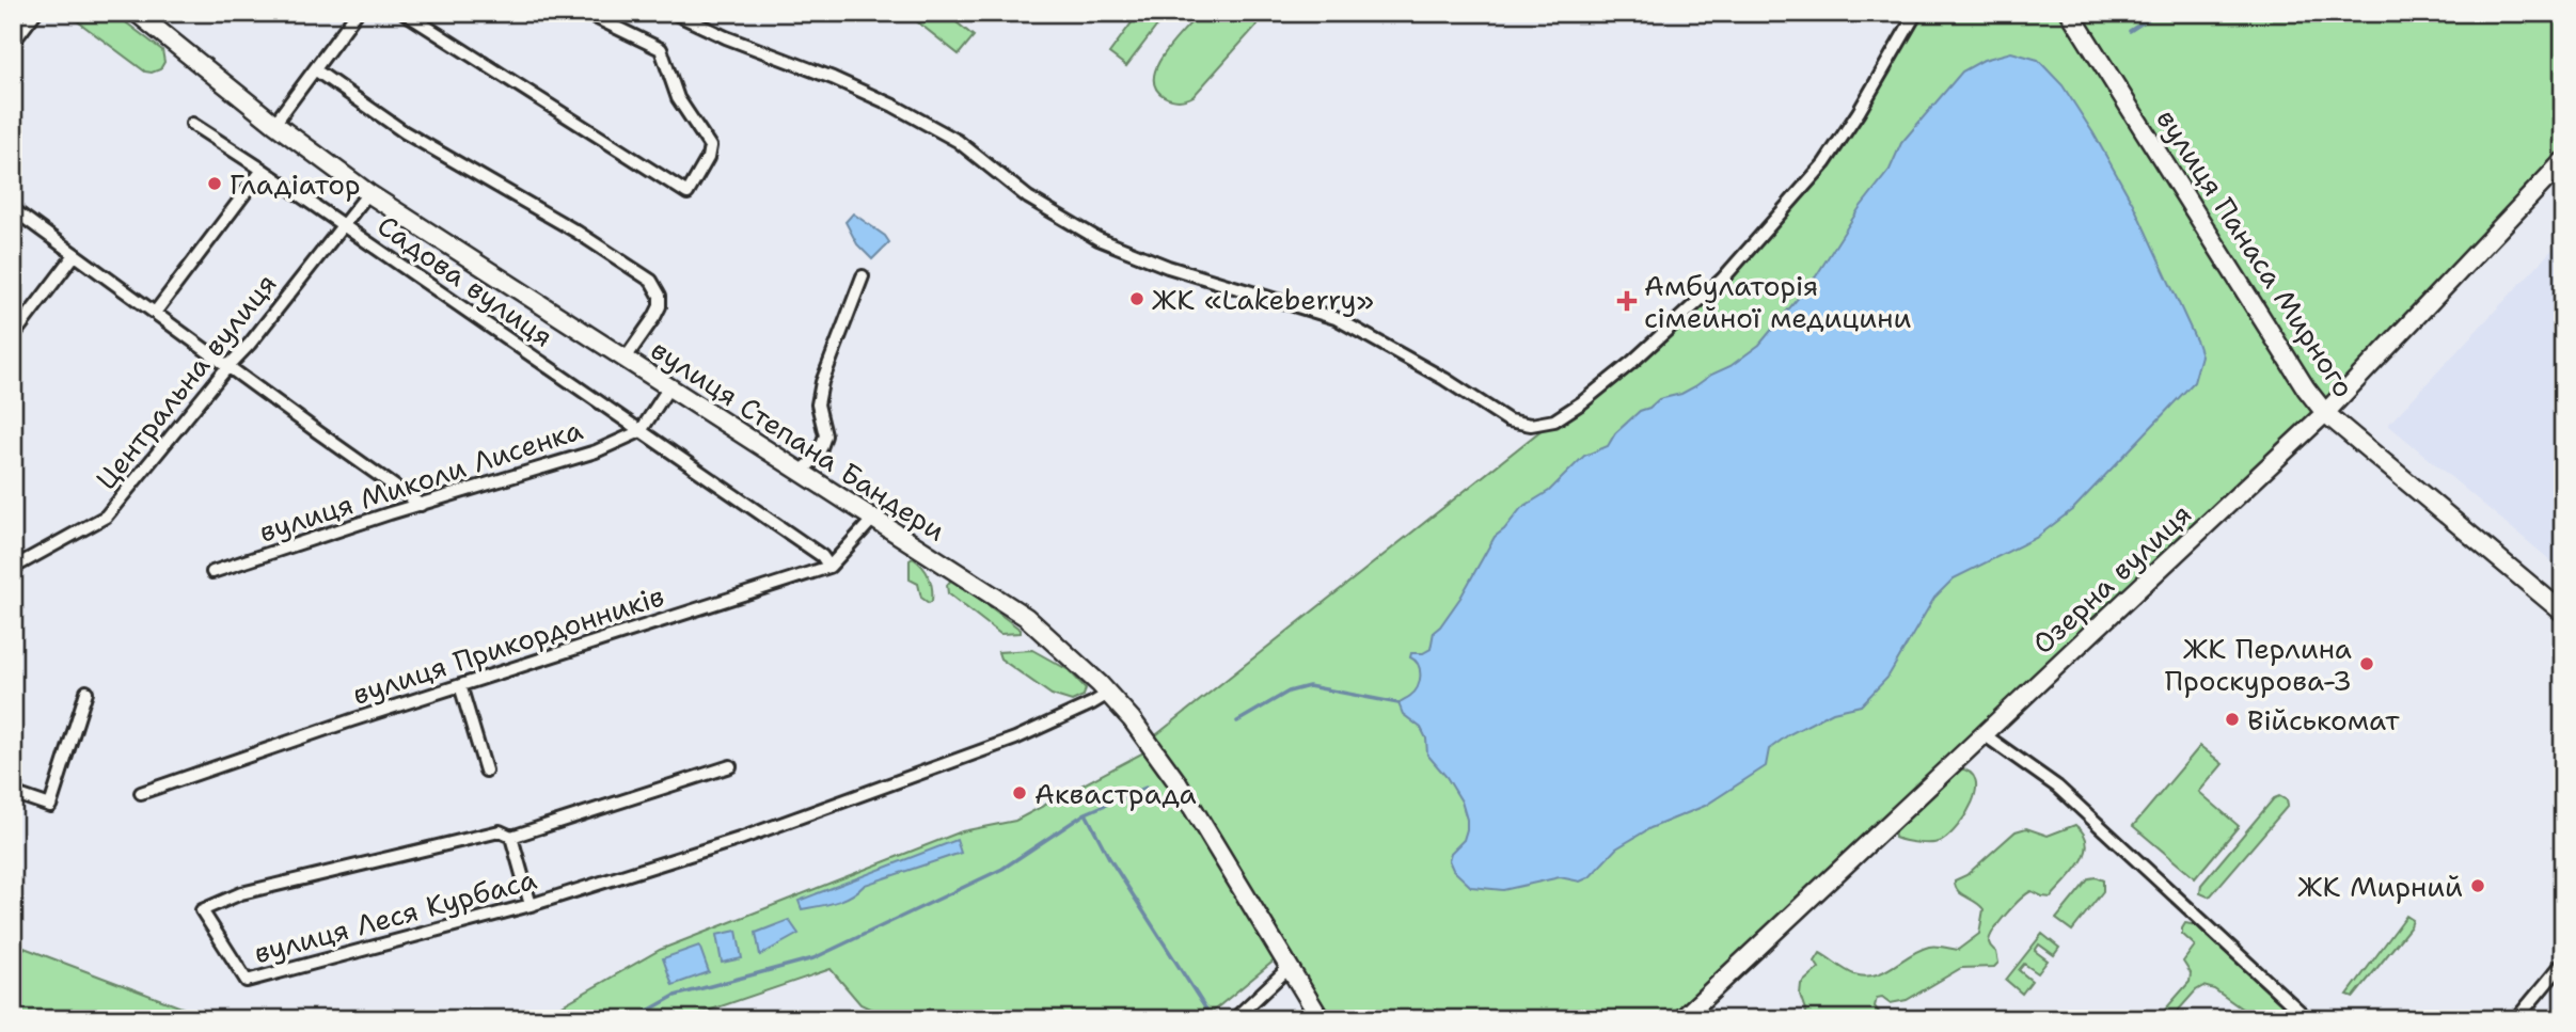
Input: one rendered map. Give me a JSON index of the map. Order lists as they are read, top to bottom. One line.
{"streets":{"main road":["вулиця Панаса Мирного","вулиця Степана Бандери","Озерна вулиця"],"street":["Садова вулиця","Центральна вулиця","вулиця Миколи Лисенка","вулиця Прикордонників","вулиця Леся Курбаса"]},"crossings":[["вулиця Панаса Мирного","Озерна вулиця"],["Садова вулиця","Центральна вулиця"],["Садова вулиця","вулиця Миколи Лисенка"],["Садова вулиця","вулиця Прикордонників"],["Центральна вулиця","вулиця Степана Бандери"],["вулиця Степана Бандери","вулиця Леся Курбаса"]],"places":{"other":["Гладіатор","ЖК «Lakeberry»","ЖК Перлина Проскурова-3","Військомат","Аквастрада","ЖК Мирний"],"health":["Амбулаторія сімейної медицини"]}}
